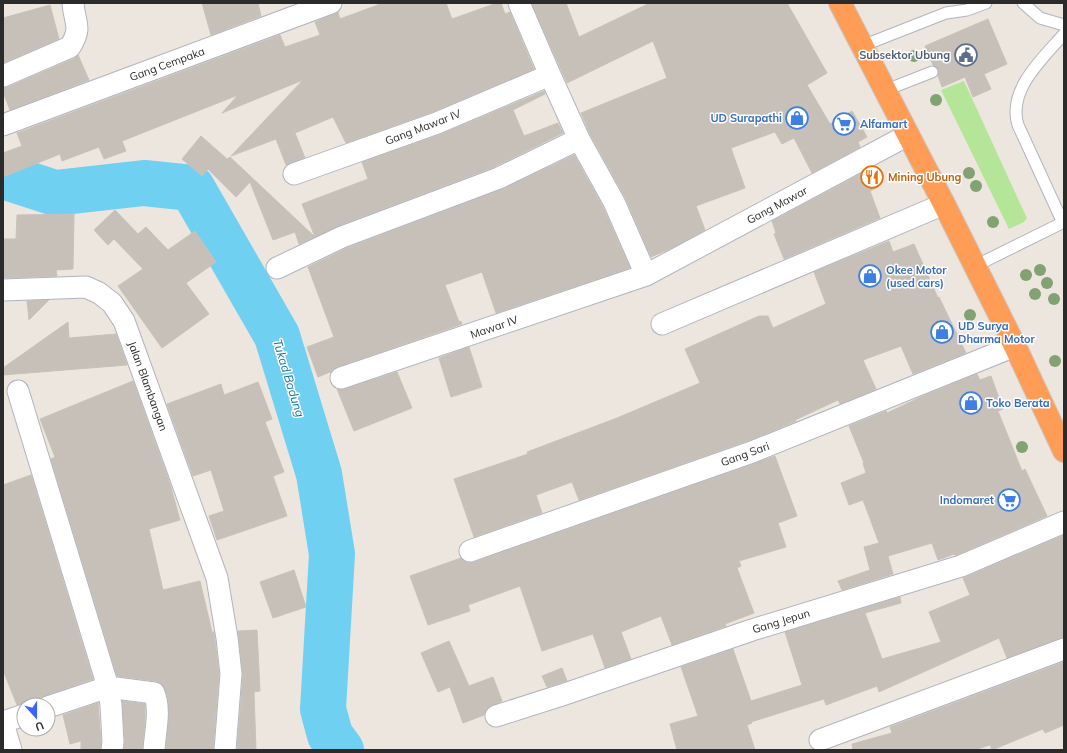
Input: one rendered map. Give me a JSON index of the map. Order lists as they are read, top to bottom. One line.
{"streets":{"street":["Gang Cempaka","Gang Mawar IV","Gang Mawar","Mawar IV","Jalan Blambangan","Gang Sari","Gang Jepun"]},"crossings":[["Gang Mawar","Mawar IV"]],"water":["Tukad Badung"],"places":{"public building":["Subsektor Ubung"],"shop":["UD Surapathi","Okee Motor (used cars)","UD Surya Dharma Motor","Toko Berata"],"supermarket":["Alfamart","Indomaret"],"restaurant":["Mining Ubung"]},"north":"bottom"}
